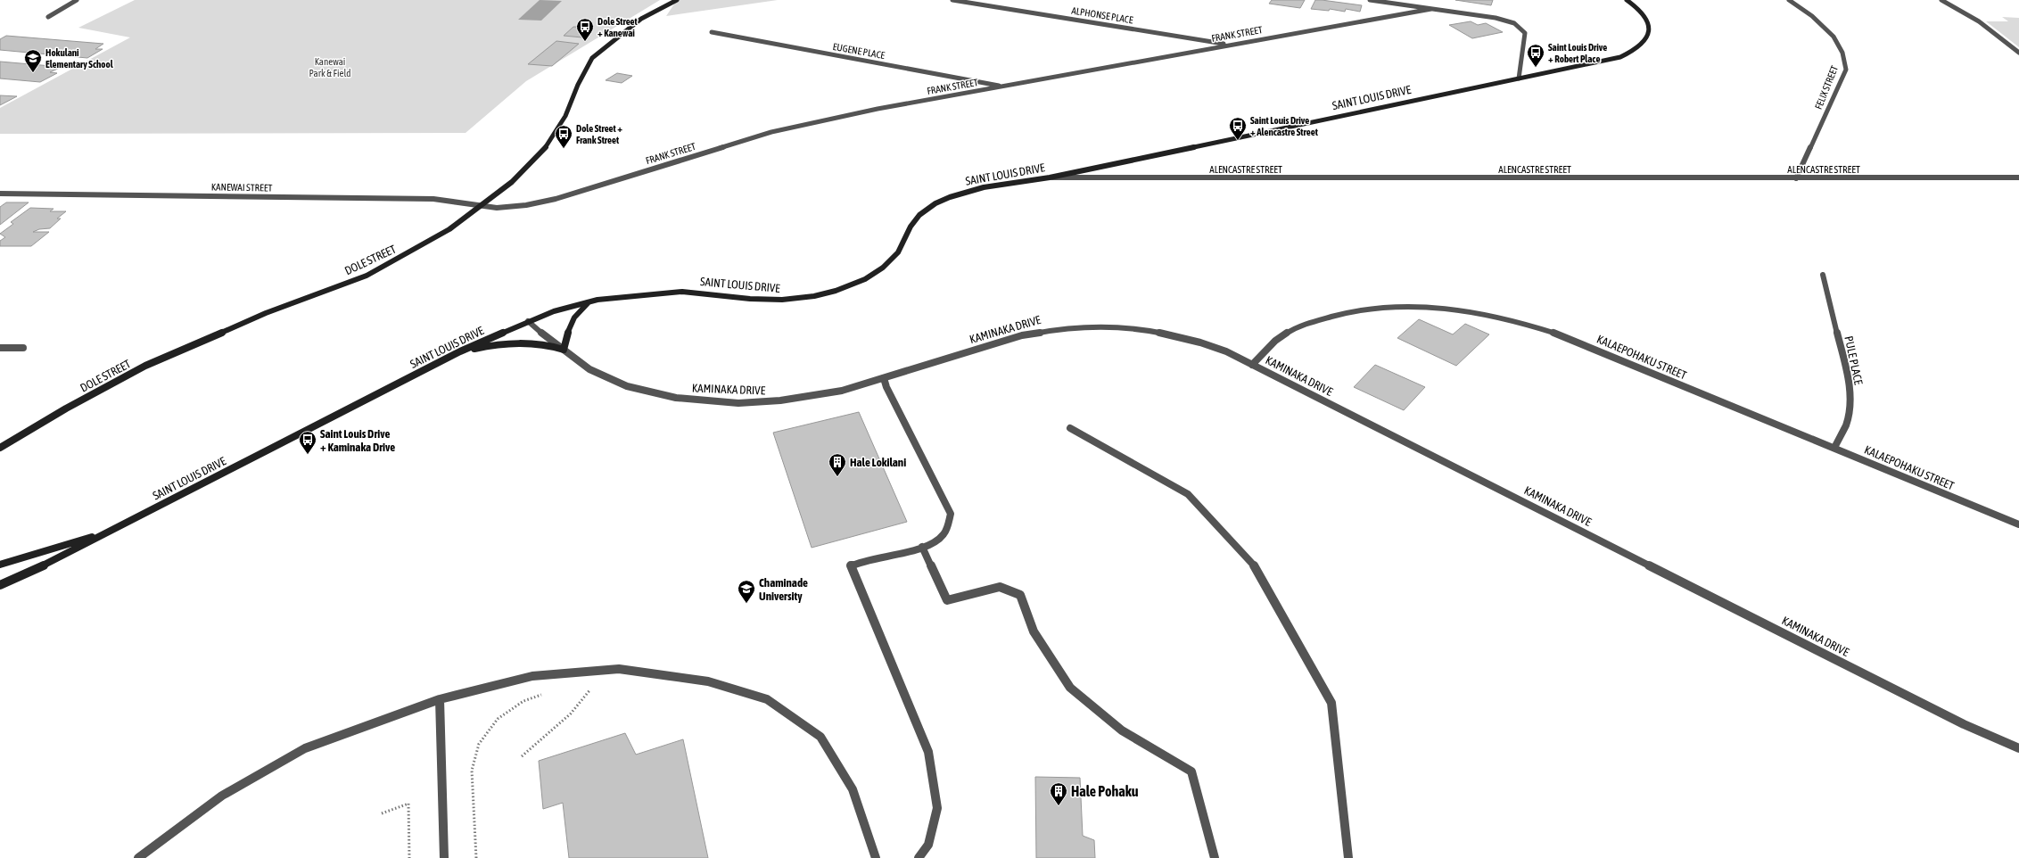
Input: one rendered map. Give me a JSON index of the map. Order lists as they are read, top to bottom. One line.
{"streets":{"street":["ALPHONSE PLACE","FRANK STREET","EUGENE PLACE","FELIX STREET","SAINT LOUIS DRIVE","ALENCASTRE STREET","KANEWAI STREET","DOLE STREET","KAMINAKA DRIVE","KALAEPOHAKU STREET","PULE PLACE"]},"crossings":[["ALPHONSE PLACE","FRANK STREET"],["FRANK STREET","EUGENE PLACE"],["FRANK STREET","KANEWAI STREET"],["FRANK STREET","DOLE STREET"],["FELIX STREET","ALENCASTRE STREET"],["SAINT LOUIS DRIVE","ALENCASTRE STREET"],["SAINT LOUIS DRIVE","KAMINAKA DRIVE"],["KANEWAI STREET","DOLE STREET"],["KAMINAKA DRIVE","KALAEPOHAKU STREET"],["KALAEPOHAKU STREET","PULE PLACE"]],"parks":["Kanewai Park & Field"],"places":{"bus stop":["Dole Street + Kanewai","Saint Louis Drive + Robert Place","Saint Louis Drive + Alencastre Street","Dole Street + Frank Street","Saint Louis Drive + Kaminaka Drive"],"school or university":["Hokulani Elementary School","Chaminade University"],"building":["Hale Lokilani","Hale Pohaku"]}}
